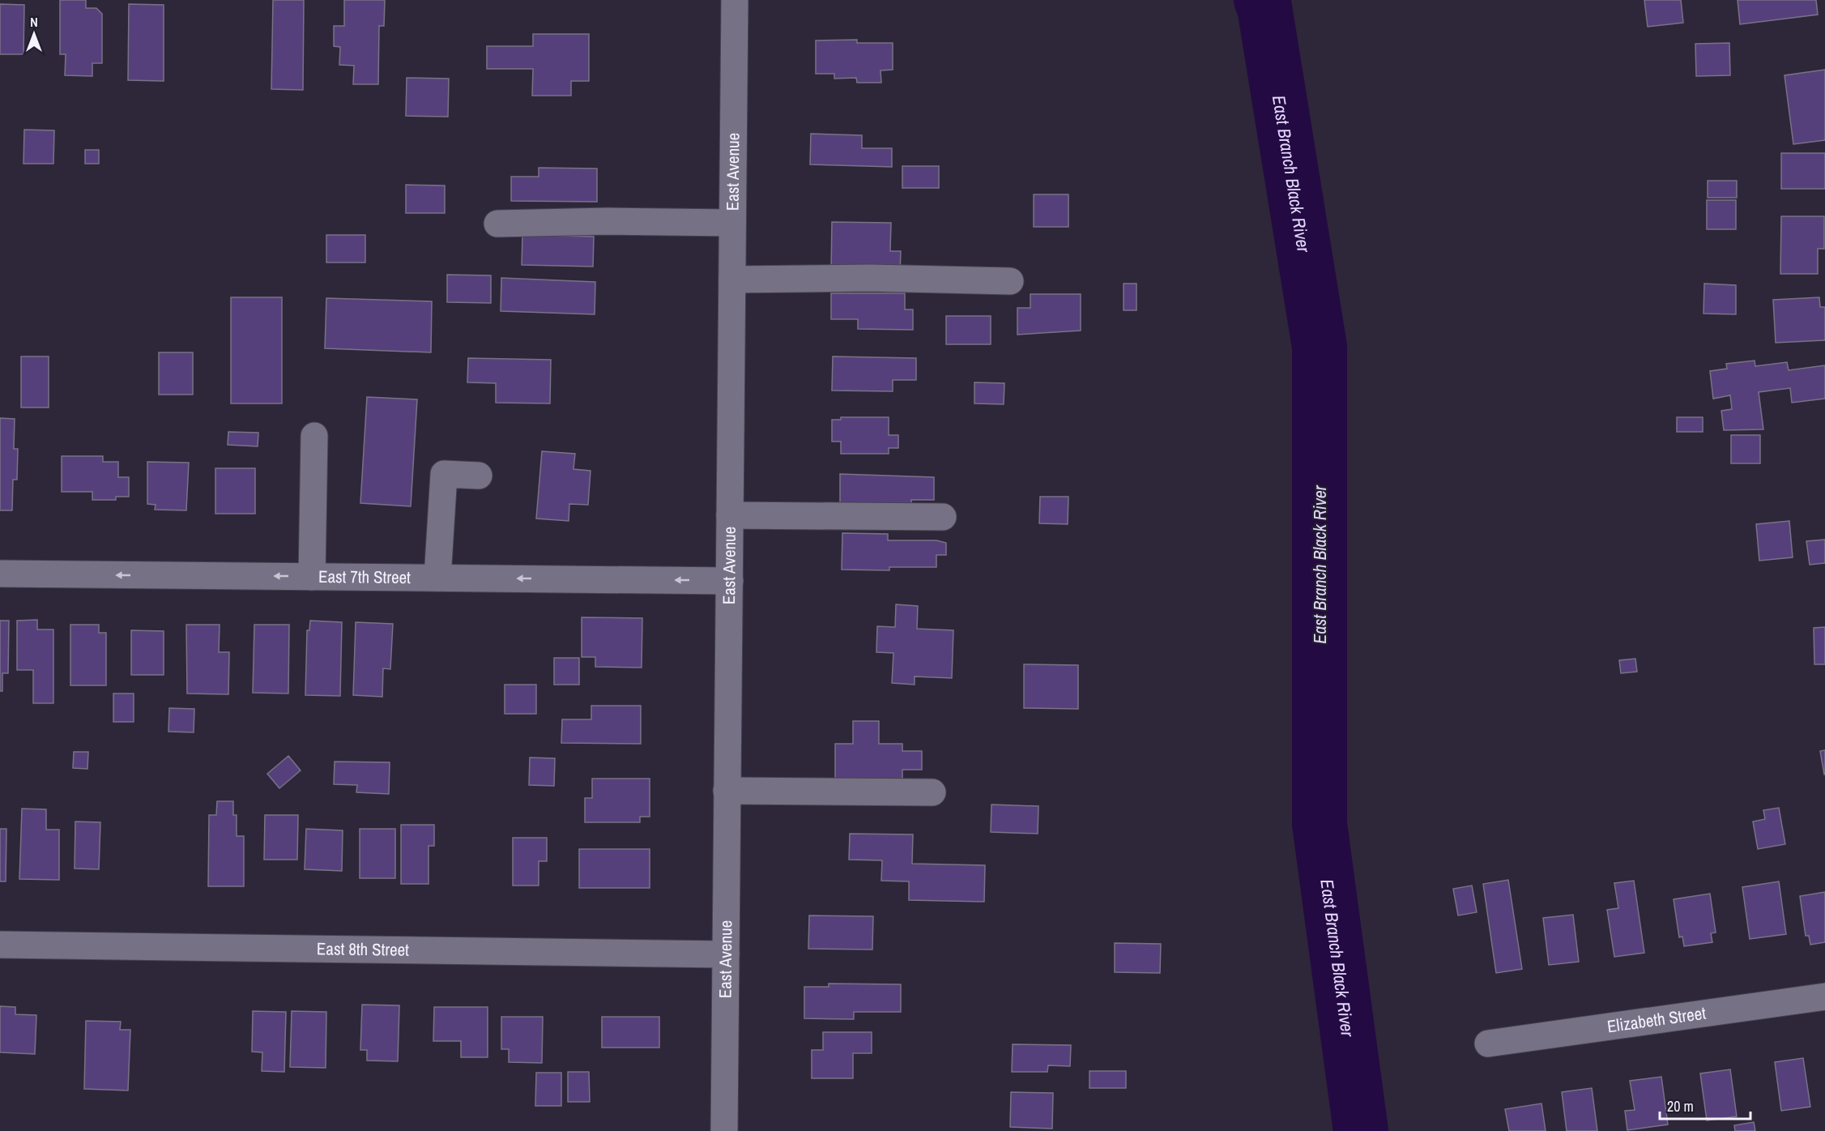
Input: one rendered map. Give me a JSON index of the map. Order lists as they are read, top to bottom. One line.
{"streets":{"street":["East Avenue","East 7th Street","East 8th Street","Elizabeth Street"]},"crossings":[["East Avenue","East 7th Street"],["East Avenue","East 8th Street"]],"one_way":["East 7th Street"],"water":["East Branch Black River"],"scale_bar":"20 m","north":"top"}
